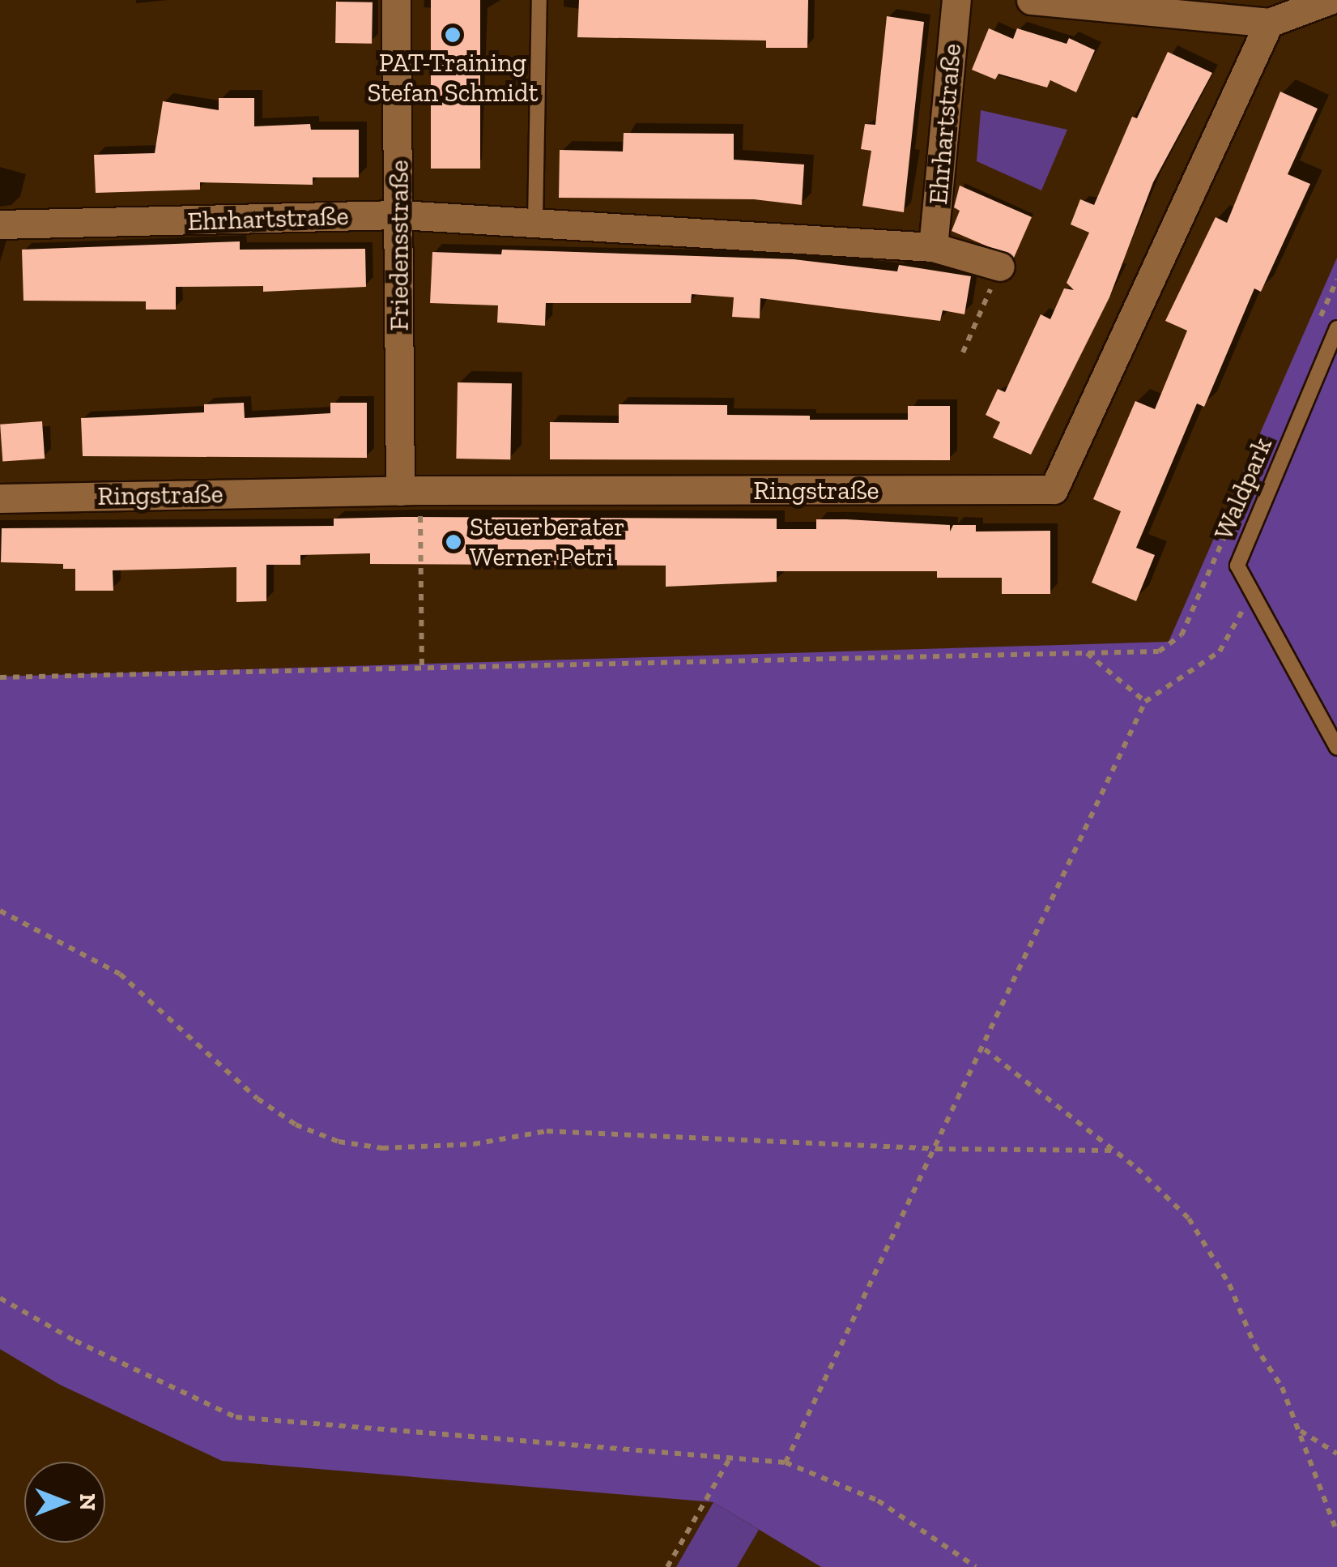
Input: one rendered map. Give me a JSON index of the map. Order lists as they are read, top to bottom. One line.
{"streets":{"street":["Ehrhartstraße","Friedensstraße","Ringstraße"],"lane":["Waldpark"]},"crossings":[["Ehrhartstraße","Friedensstraße"],["Friedensstraße","Ringstraße"]],"places":["PAT-Training Stefan Schmidt","Steuerberater Werner Petri"],"north":"right"}
